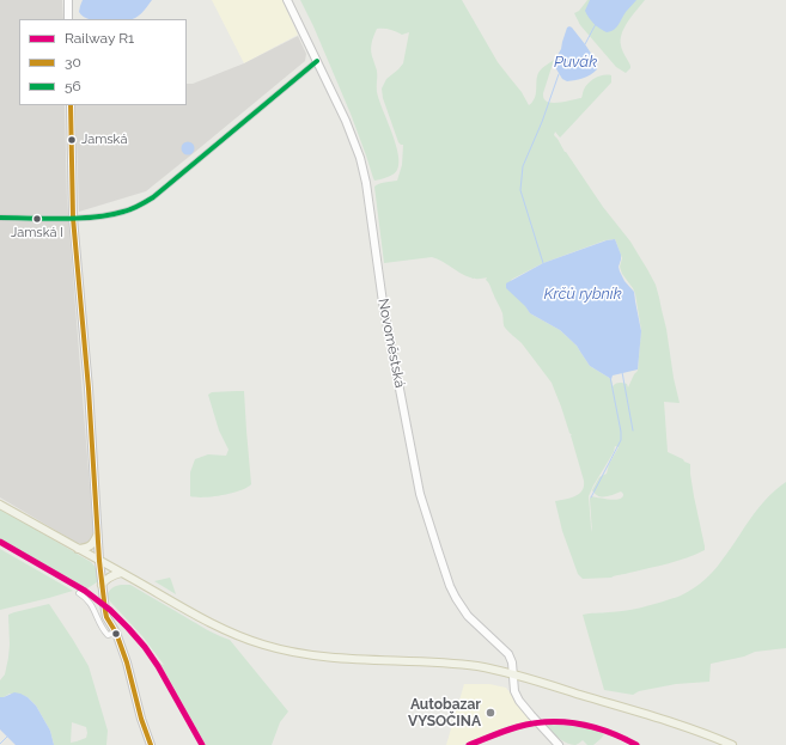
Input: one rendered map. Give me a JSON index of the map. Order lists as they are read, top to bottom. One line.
{"streets":{"street":["Novoměstská"]},"water":["Puvák","Krčů rybník"],"places":["Jamská","Jamská I","Autobazar VYSOČINA"],"lines":["transit line 56","transit line 30","rail line R1"],"legend":["Railway R1","30","56"]}
